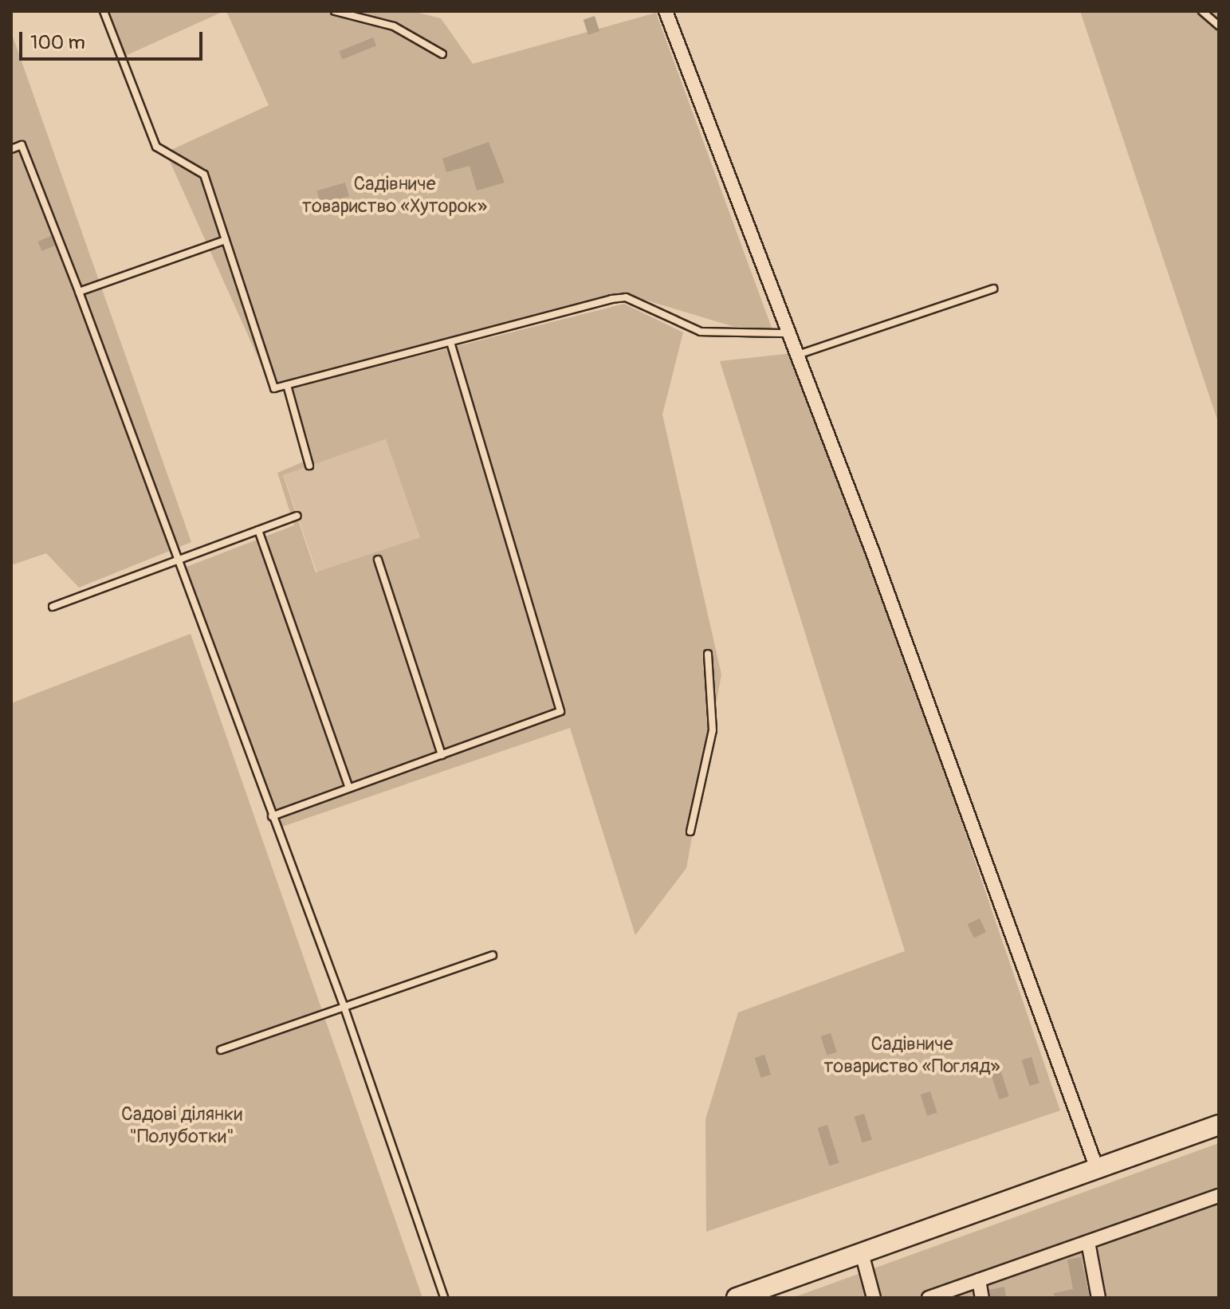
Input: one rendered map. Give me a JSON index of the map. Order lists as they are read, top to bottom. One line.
{"parks":["Садівниче товариство «Хуторок»","Садівниче товариство «Погляд»","Садові ділянки \"Полуботки\""],"scale_bar":"100 m"}
